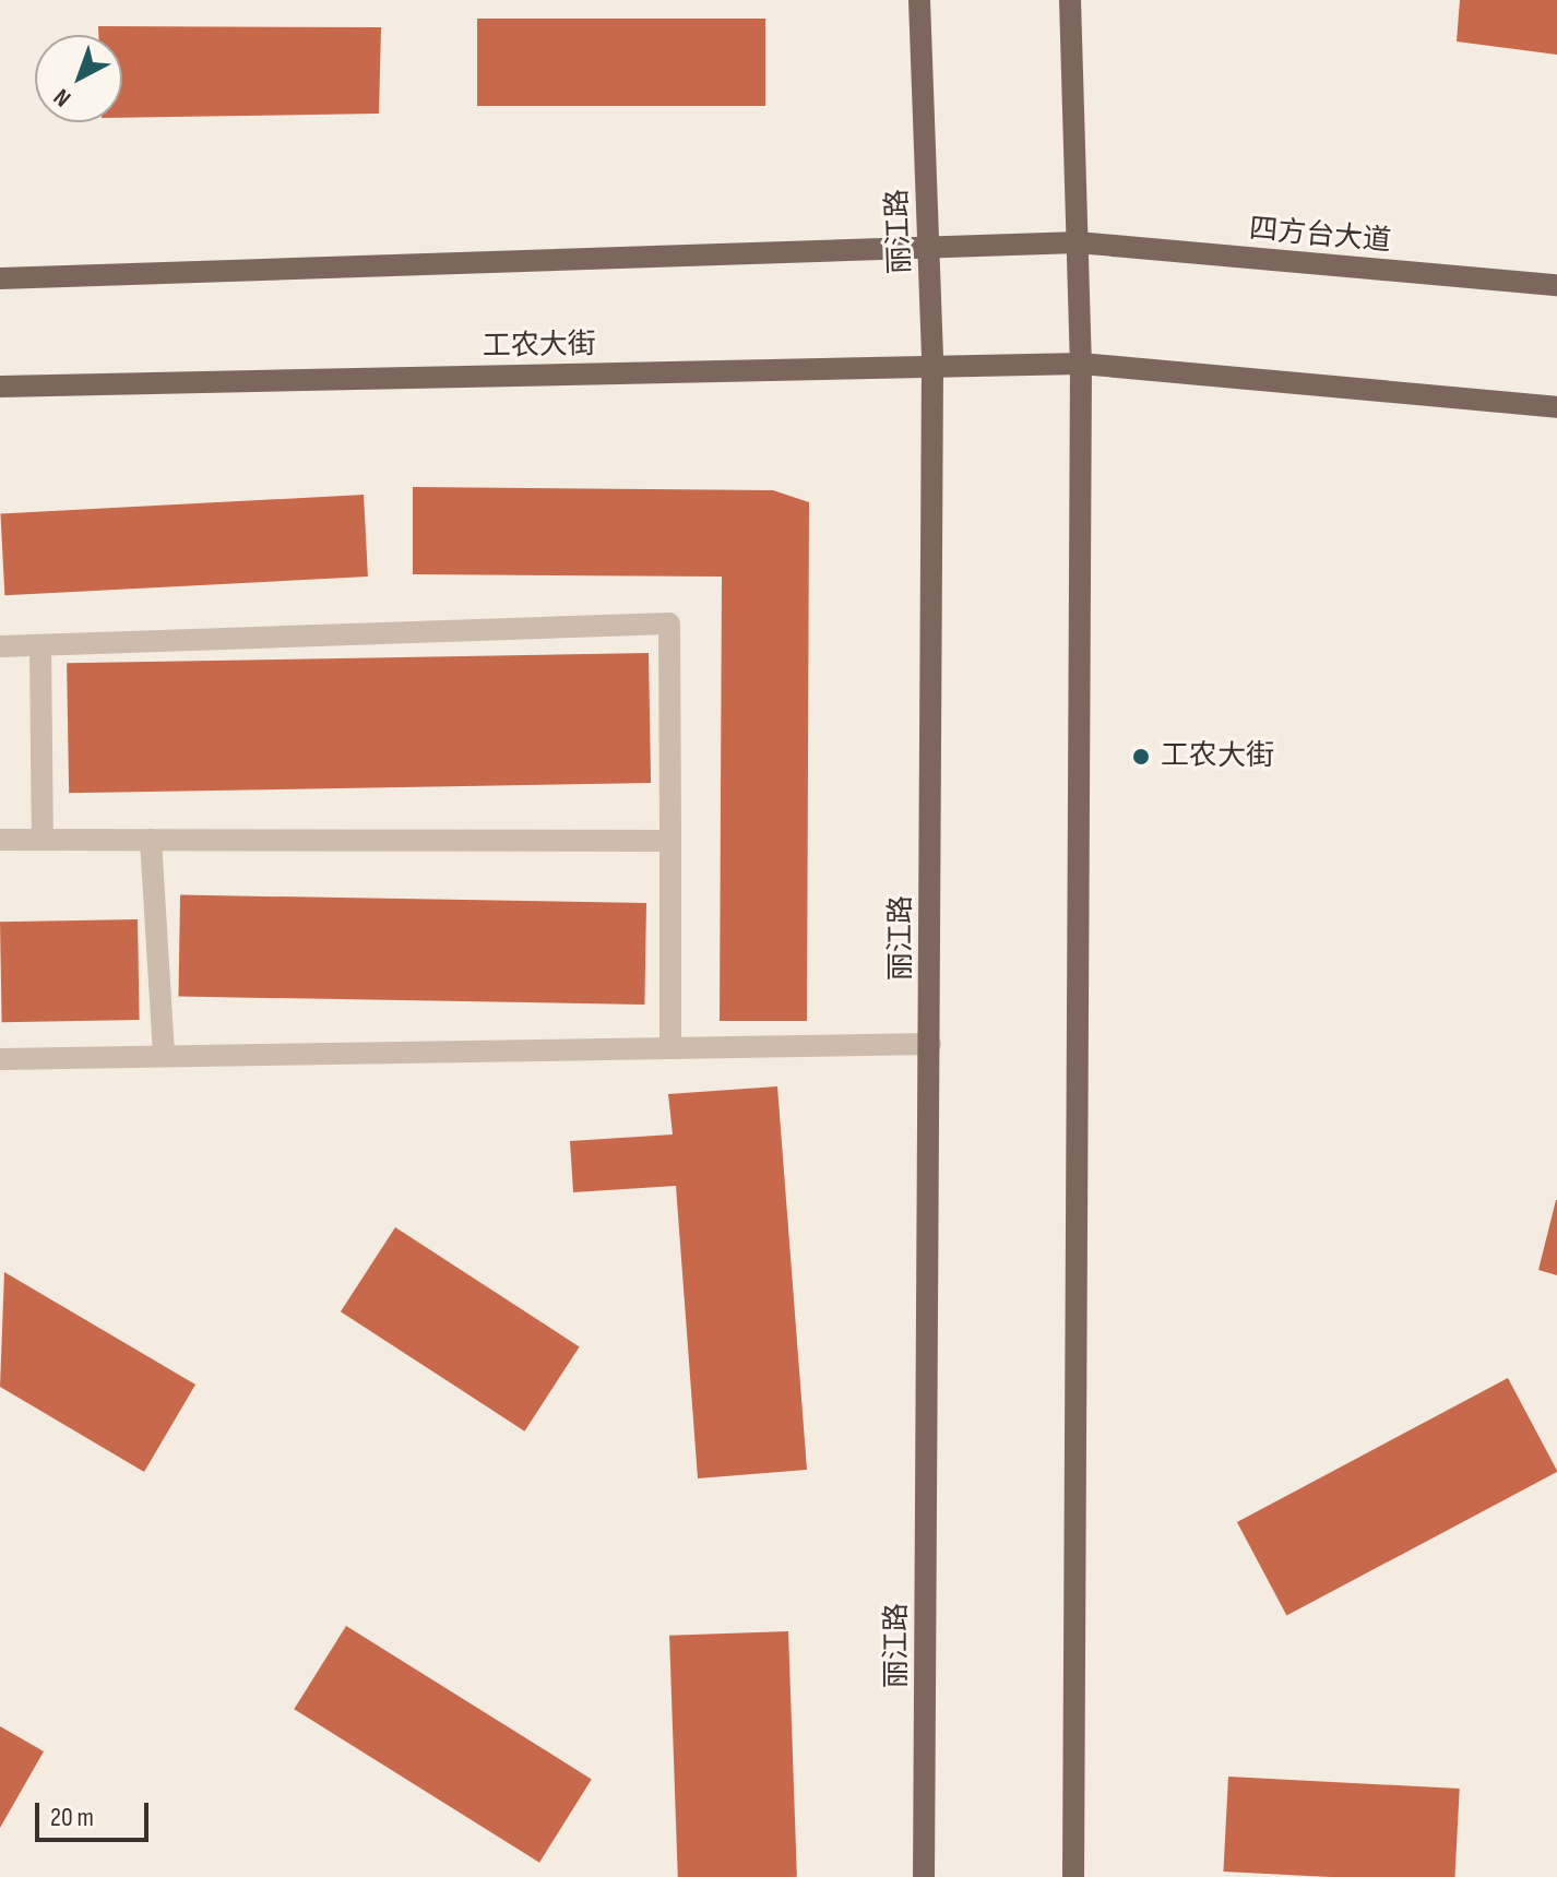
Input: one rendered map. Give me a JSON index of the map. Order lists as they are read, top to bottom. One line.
{"streets":{"main road":["丽江路","四方台大道","工农大街"]},"crossings":[["丽江路","工农大街"]],"places":["工农大街"],"scale_bar":"20 m","north":"bottom left"}
